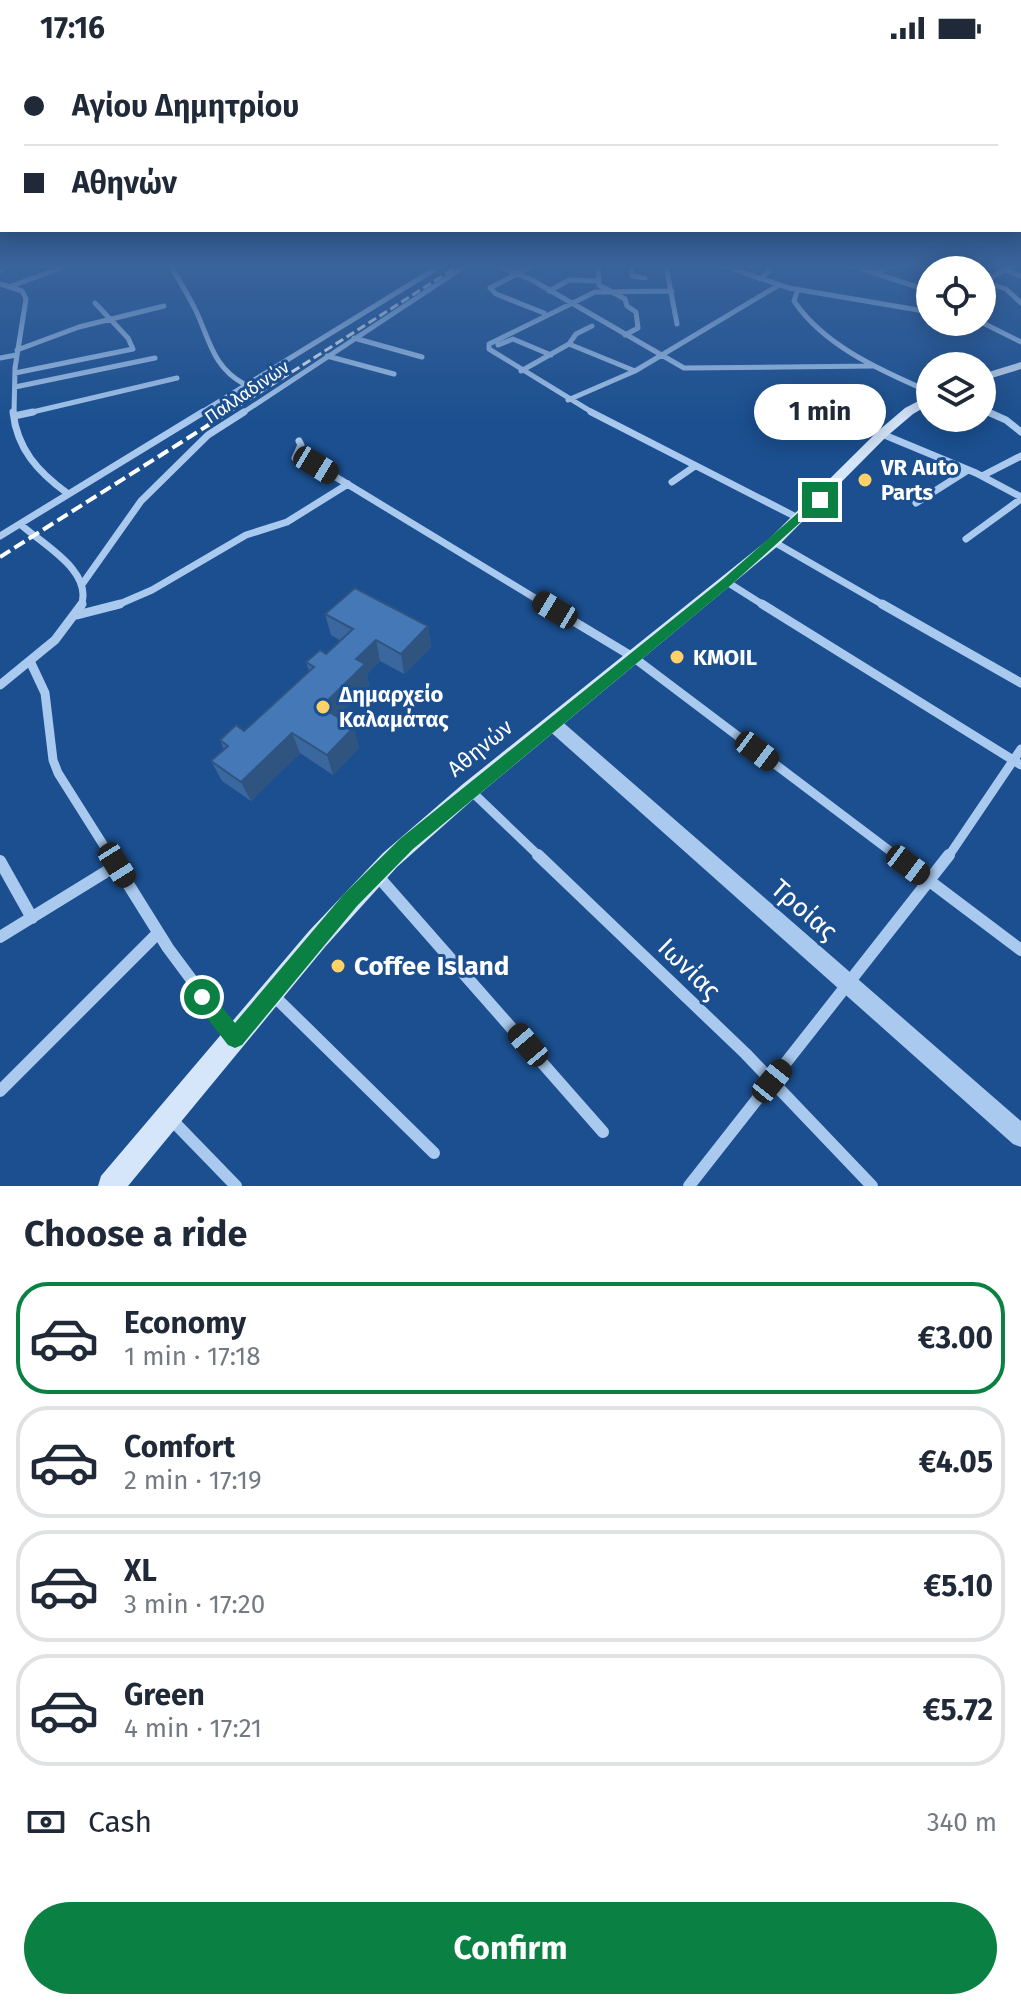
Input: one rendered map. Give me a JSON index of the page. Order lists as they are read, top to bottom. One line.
{"streets":{"main road":["Αθηνών"],"street":["Παλλαδινών","Τροίας","Ιωνίας"]},"crossings":[["Αθηνών","Τροίας"],["Αθηνών","Ιωνίας"]],"places":["VR Auto Parts","KMOIL","Δημαρχείο Καλαμάτας","Coffee Island"],"page":{"status":"17:16","banner":["Αγίου Δημητρίου","Αθηνών"],"bubble":"1 min","heading":"Choose a ride","list":[{"name":"Economy","note":"1 min · 17:18","value":"€3.00"},{"name":"Comfort","note":"2 min · 17:19","value":"€4.05"},{"name":"XL","note":"3 min · 17:20","value":"€5.10"},{"name":"Green","note":"4 min · 17:21","value":"€5.72"}],"pay":["Cash","340 m"],"buttons":"Confirm"}}
